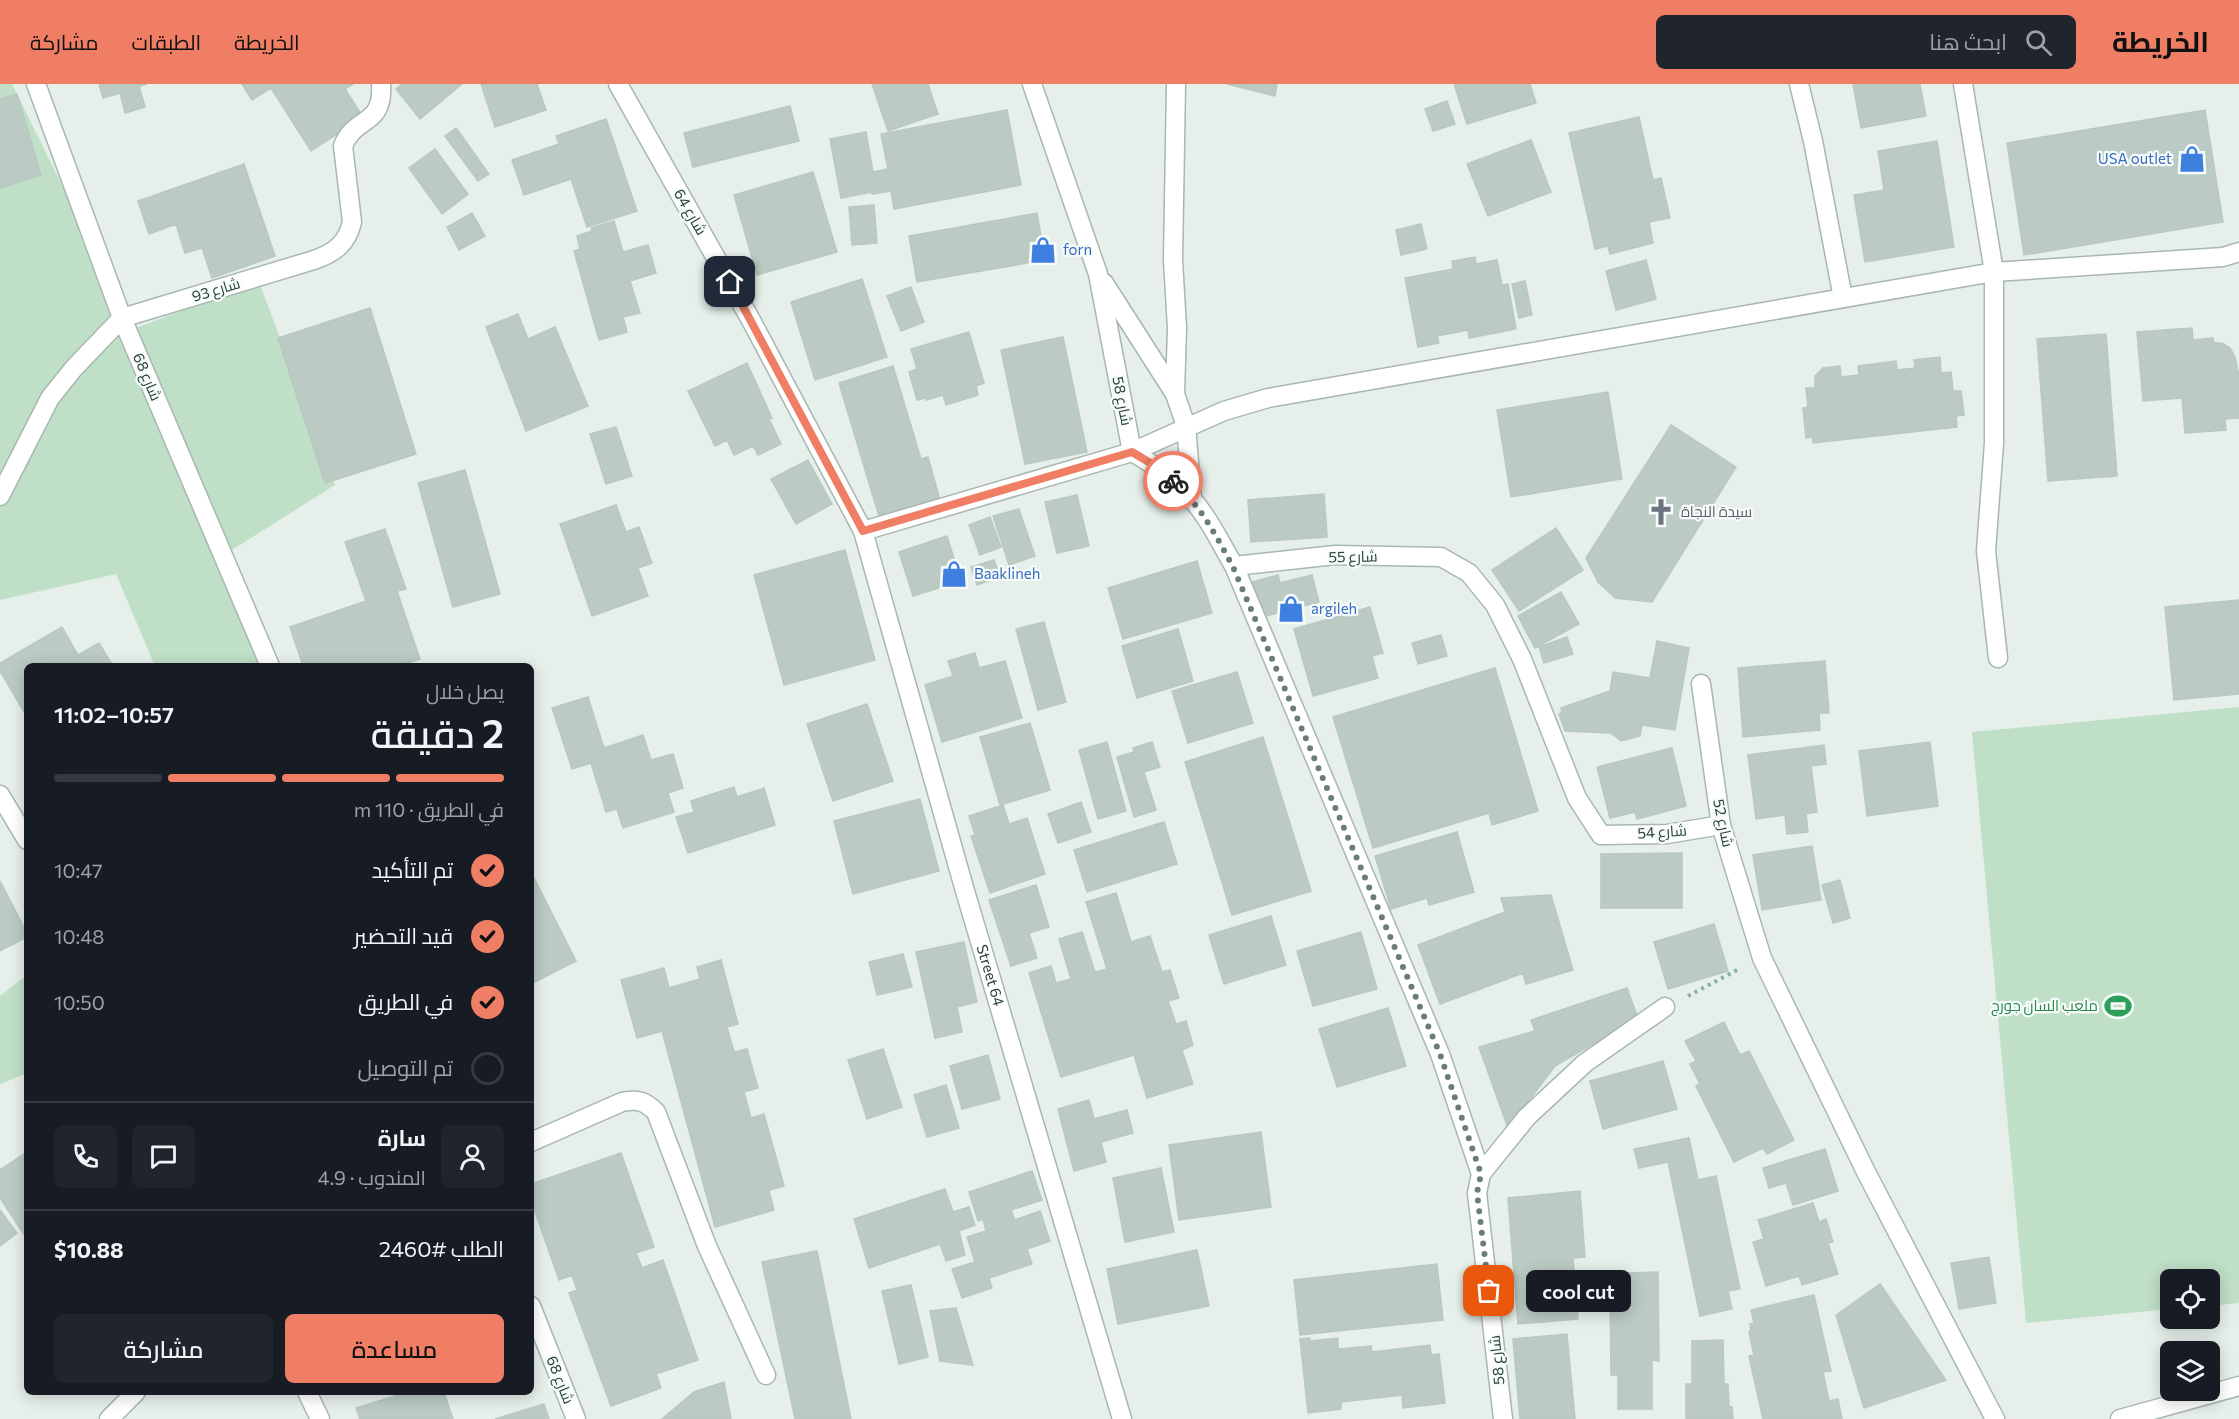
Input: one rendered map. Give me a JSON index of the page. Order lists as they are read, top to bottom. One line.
{"streets":{"street":["شارع 64","شارع 93","شارع 68","شارع 58","شارع 55","شارع 52","شارع 54","Street 64"]},"crossings":[["شارع 64","Street 64"],["شارع 93","شارع 68"],["شارع 58","شارع 55"],["شارع 55","شارع 54"],["شارع 52","شارع 54"]],"places":{"shop":["USA outlet","forn","Baaklineh","argileh"],"church":["سيدة النجاة"],"sports":["ملعب السان جورج"],"other":["cool cut"]},"page":{"header":"الخريطة","search":"ابحث هنا","nav":["الخريطة","الطبقات","مشاركة"],"heading":["2 دقيقة","يصل خلال","10:57–11:02"],"panel":["سارة","المندوب · 4.9","الطلب #2460","$10.88"],"bar":"في الطريق · 110 m","list":[["تم التأكيد","10:47"],["قيد التحضير","10:48"],["في الطريق","10:50"],"تم التوصيل"],"bubble":"cool cut","buttons":["مساعدة","مشاركة"]}}
